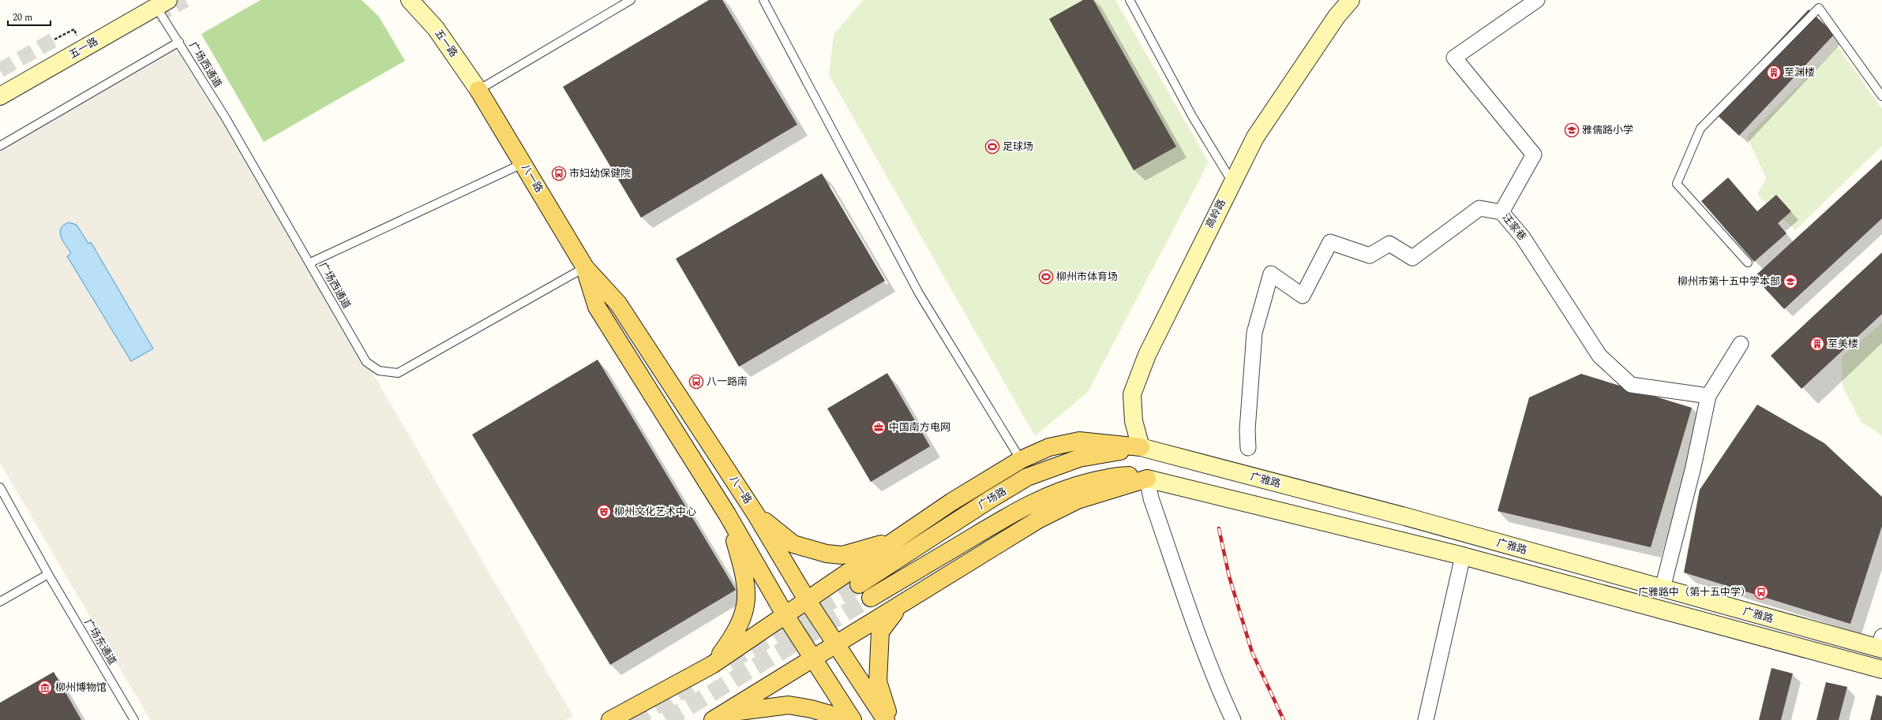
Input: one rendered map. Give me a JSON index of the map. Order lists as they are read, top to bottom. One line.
{"streets":{"main road":["五一路","八一路","高岭路","广雅路","广场路"],"street":["汪家巷"],"lane":["广场西通道","广场东通道"]},"crossings":[["五一路","广场西通道"],["五一路","八一路"],["广场西通道","八一路"],["高岭路","广雅路"],["高岭路","广场路"],["广雅路","广场路"]],"places":{"building":["至渊楼","至美楼"],"school or university":["雅儒路小学","柳州市第十五中学本部"],"sports":["足球场","柳州市体育场"],"bus stop":["市妇幼保健院","八一路南","广雅路中（第十五中学）"],"office":["中国南方电网"],"theatre":["柳州文化艺术中心"],"museum":["柳州博物馆"]},"scale_bar":"20 m"}
